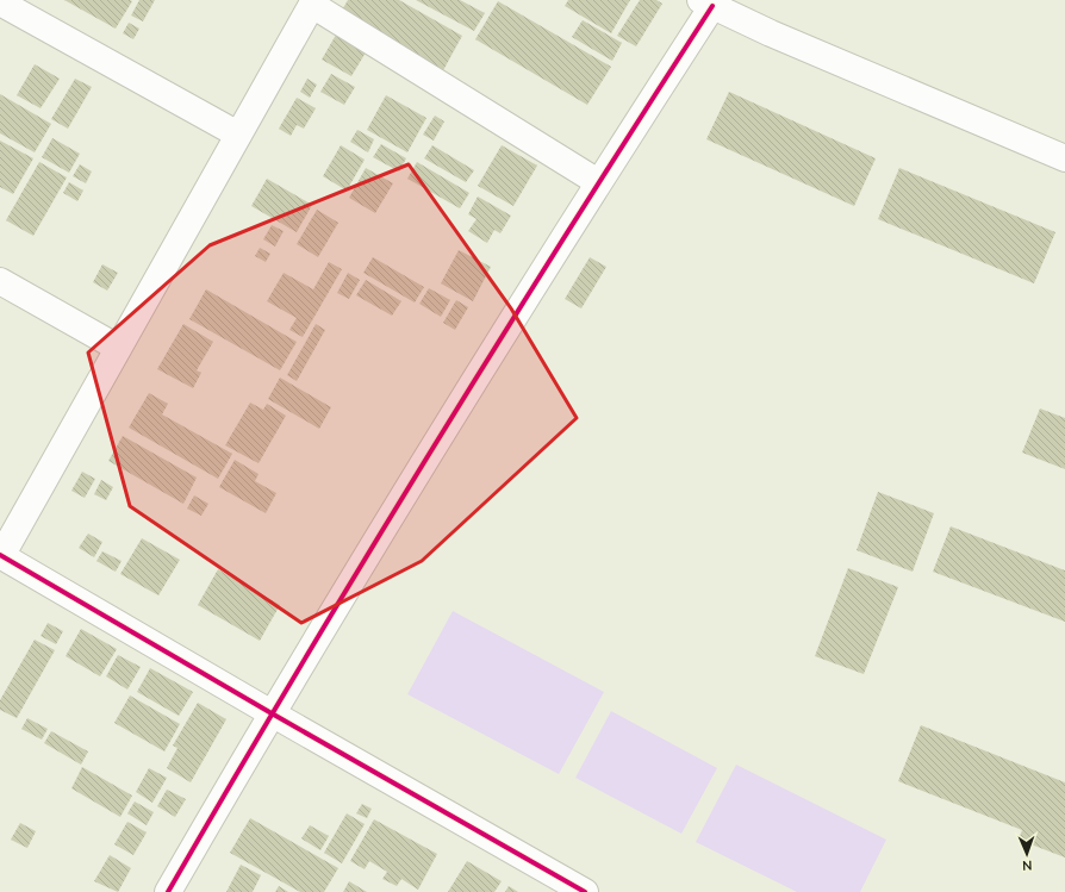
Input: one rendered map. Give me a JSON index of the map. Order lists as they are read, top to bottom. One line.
{"north":"bottom"}
